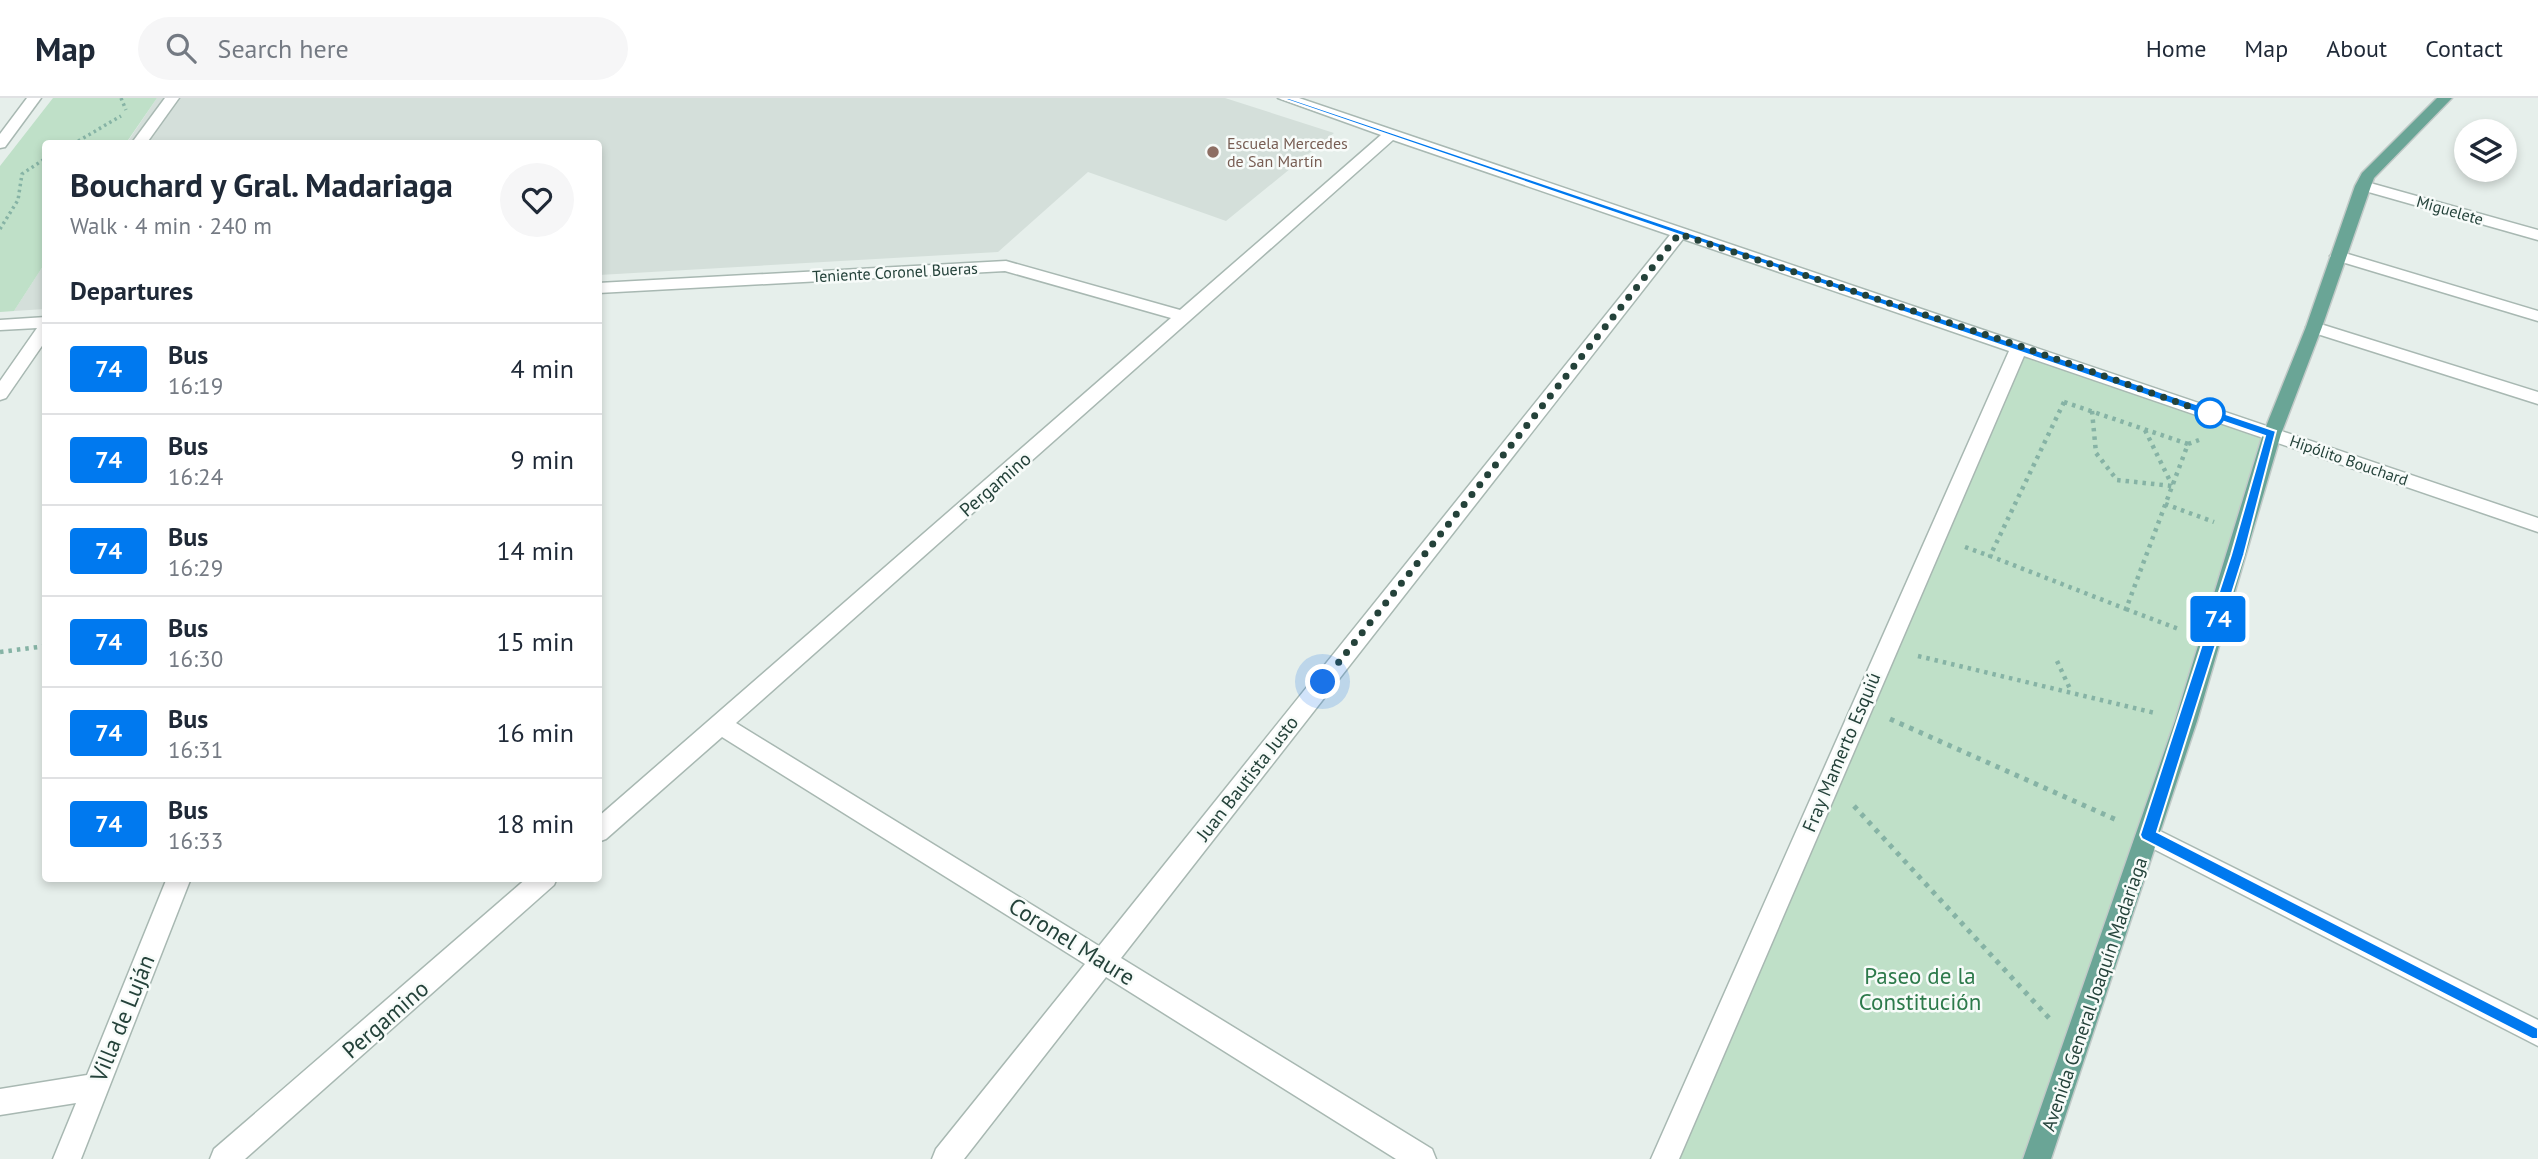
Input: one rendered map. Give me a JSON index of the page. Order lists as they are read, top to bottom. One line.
{"streets":{"main road":["Avenida General Joaquín Madariaga"],"street":["Miguelete","Teniente Coronel Bueras","Hipólito Bouchard","Pergamino","Fray Mamerto Esquiú","Juan Bautista Justo","Coronel Maure","Villa de Luján"]},"crossings":[["Miguelete","Avenida General Joaquín Madariaga"],["Teniente Coronel Bueras","Pergamino"],["Hipólito Bouchard","Pergamino"],["Hipólito Bouchard","Fray Mamerto Esquiú"],["Hipólito Bouchard","Juan Bautista Justo"],["Hipólito Bouchard","Avenida General Joaquín Madariaga"],["Pergamino","Coronel Maure"],["Juan Bautista Justo","Coronel Maure"]],"parks":["Paseo de la Constitución"],"places":["Escuela Mercedes de San Martín"],"lines":["bus line 74"],"page":{"header":"Map","search":"Search here","nav":["Home","Map","About","Contact"],"on_map":"74","heading":[["Bouchard y Gral. Madariaga","Walk · 4 min · 240 m"],"Departures"],"list":[{"mark":"74","name":"Bus","note":"16:19","value":"4 min"},{"mark":"74","name":"Bus","note":"16:24","value":"9 min"},{"mark":"74","name":"Bus","note":"16:29","value":"14 min"},{"mark":"74","name":"Bus","note":"16:30","value":"15 min"},{"mark":"74","name":"Bus","note":"16:31","value":"16 min"},{"mark":"74","name":"Bus","note":"16:33","value":"18 min"}]}}
